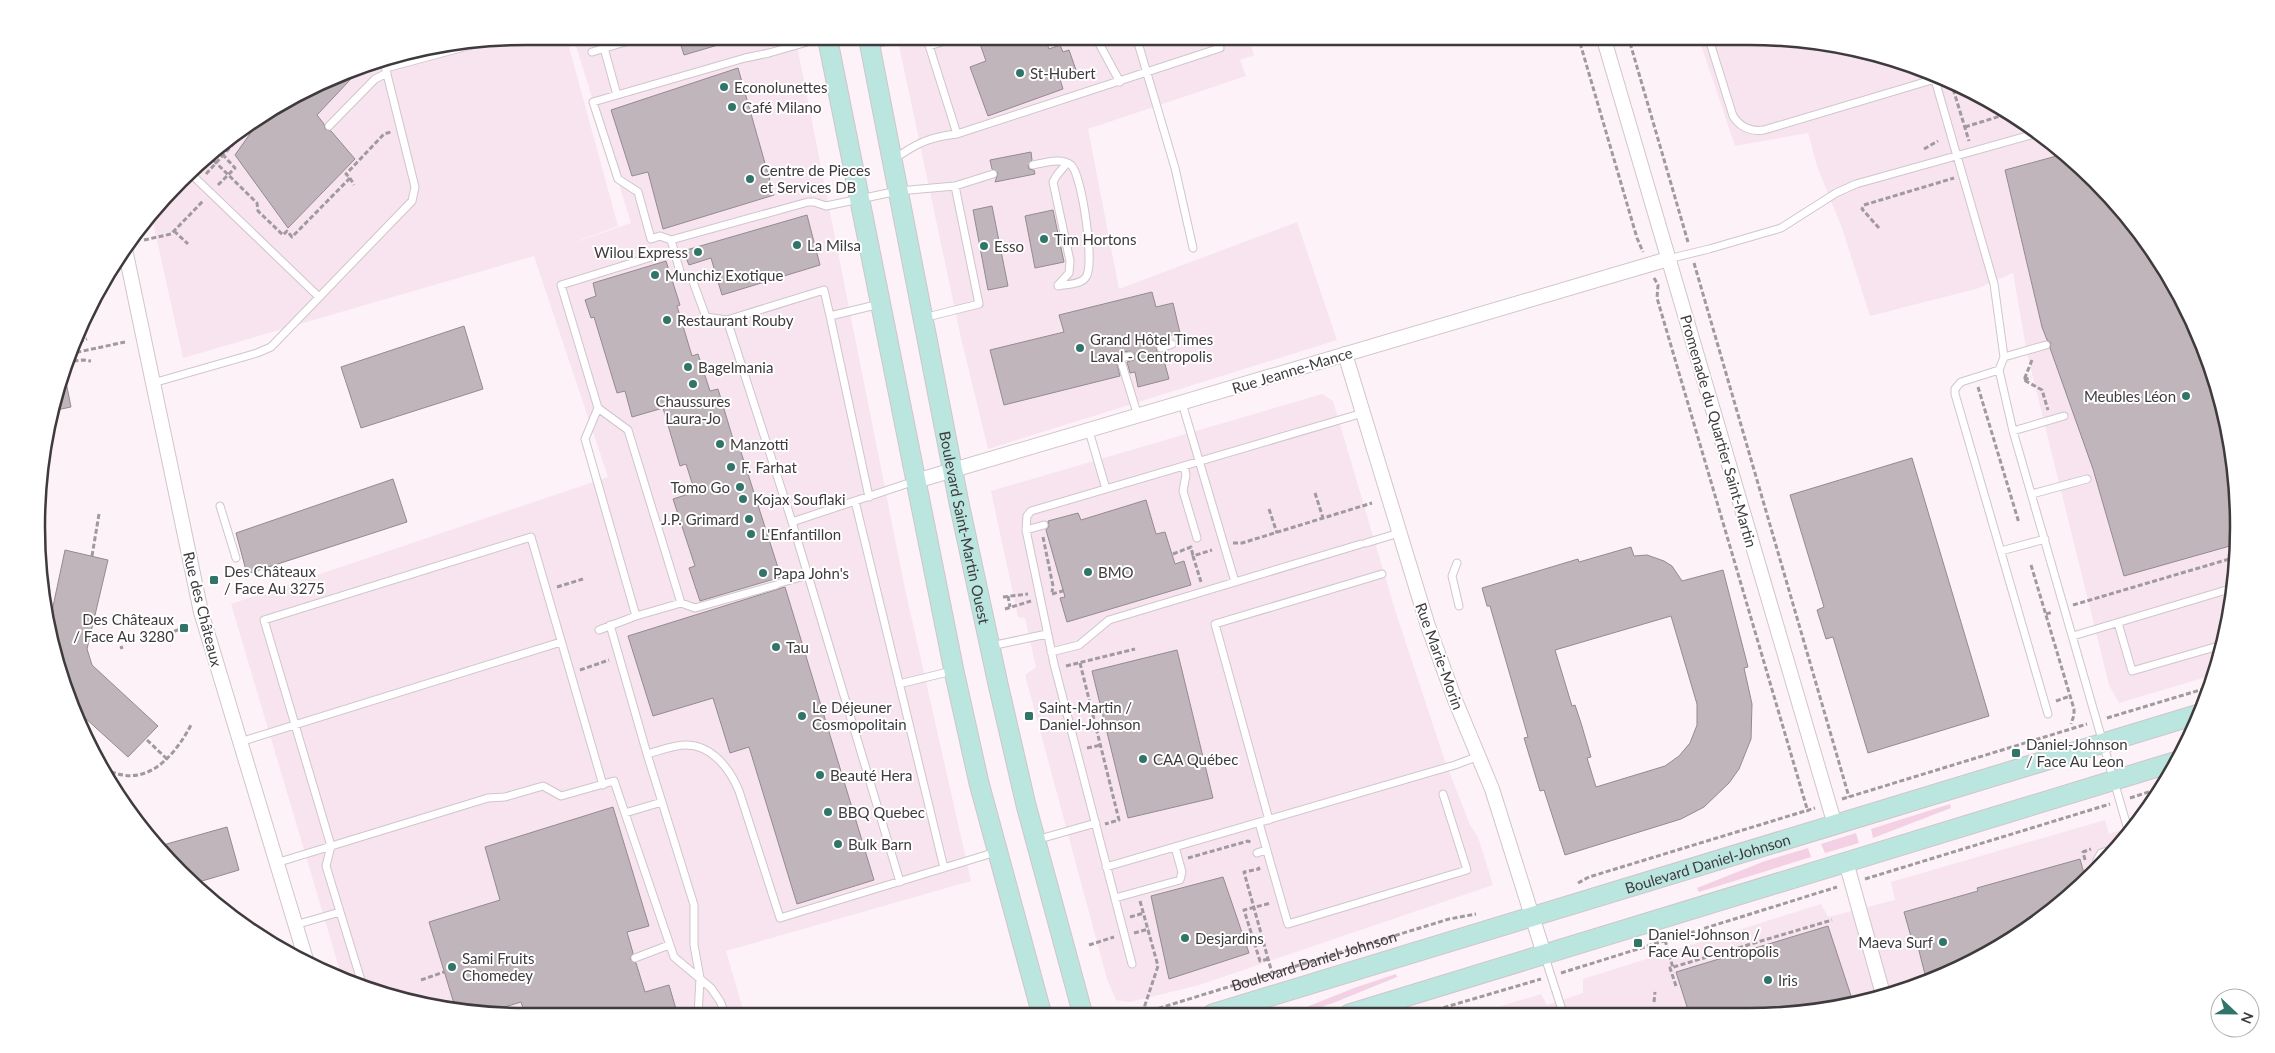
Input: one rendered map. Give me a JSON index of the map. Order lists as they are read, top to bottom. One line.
{"streets":{"main road":["Boulevard Saint-Martin Ouest","Boulevard Daniel-Johnson"],"street":["Rue Jeanne-Mance","Promenade du Quartier Saint-Martin","Rue des Châteaux","Rue Marie-Morin"]},"crossings":[["Rue Jeanne-Mance","Promenade du Quartier Saint-Martin"],["Rue Jeanne-Mance","Boulevard Saint-Martin Ouest"],["Rue Jeanne-Mance","Rue Marie-Morin"],["Promenade du Quartier Saint-Martin","Boulevard Daniel-Johnson"],["Rue Marie-Morin","Boulevard Daniel-Johnson"]],"places":{"other":["St-Hubert","Econolunettes","Café Milano","Centre de Pieces et Services DB","Tim Hortons","La Milsa","Esso","Wilou Express","Munchiz Exotique","Restaurant Rouby","Grand Hôtel Times Laval - Centropolis","Bagelmania","Chaussures Laura-Jo","Meubles Léon","Manzotti","F. Farhat","Tomo Go","Kojax Souflaki","J.P. Grimard","L'Enfantillon","BMO","Papa John's","Tau","Le Déjeuner Cosmopolitain","CAA Québec","Beauté Hera","BBQ Quebec","Bulk Barn","Desjardins","Maeva Surf","Sami Fruits Chomedey","Iris"],"transit":["Des Châteaux / Face Au 3275","Des Châteaux / Face Au 3280","Saint-Martin / Daniel-Johnson","Daniel-Johnson / Face Au Leon","Daniel-Johnson / Face Au Centropolis"]},"north":"right"}
